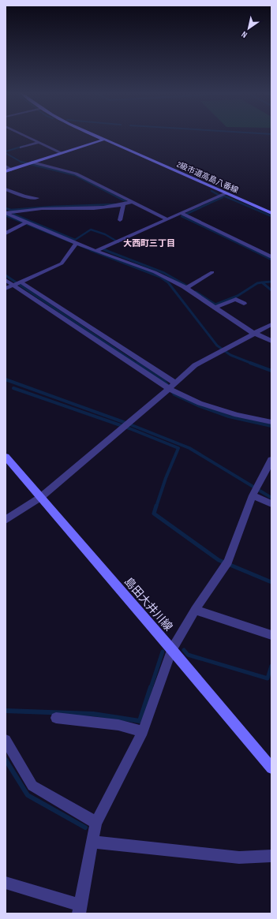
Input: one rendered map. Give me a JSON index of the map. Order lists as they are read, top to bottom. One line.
{"streets":{"street":["2級市道高島八番線","島田大井川線"]},"districts":["大西町三丁目"],"north":"bottom left"}
